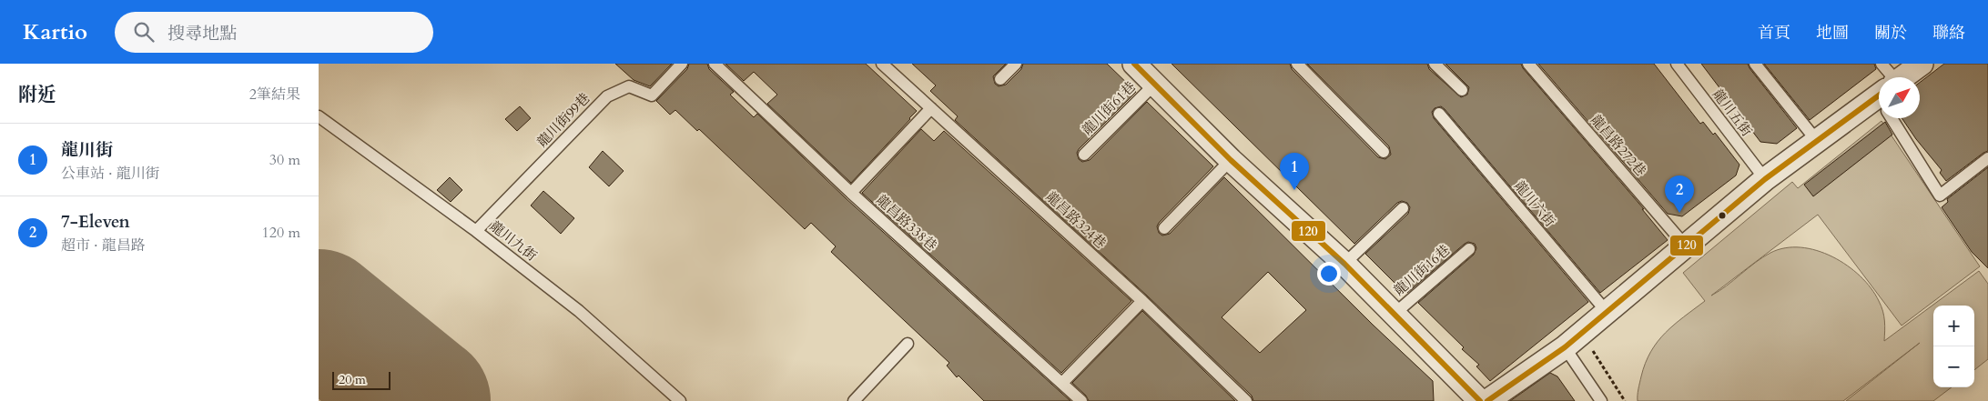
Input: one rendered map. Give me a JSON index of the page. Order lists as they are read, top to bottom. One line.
{"streets":{"lane":["龍川街61巷","龍川五街","龍川街99巷","龍昌路272巷","龍川六街","龍昌路324巷","龍昌路338巷","龍川九街","龍川街16巷"]},"crossings":[["龍川街99巷","龍川九街"]],"lines":["transit line 120"],"scale_bar":"20 m","north":"top right","page":{"header":"Kartio","search":"搜尋地點","nav":["首頁","地圖","關於","聯絡"],"heading":["附近","2筆結果"],"list":[{"mark":"1","name":"龍川街","note":"公車站 · 龍川街","value":"30 m"},{"mark":"2","name":"7-Eleven","note":"超市 · 龍昌路","value":"120 m"}],"pins":["1","2"],"map_buttons":["+","−"],"scale":"20 m"}}
